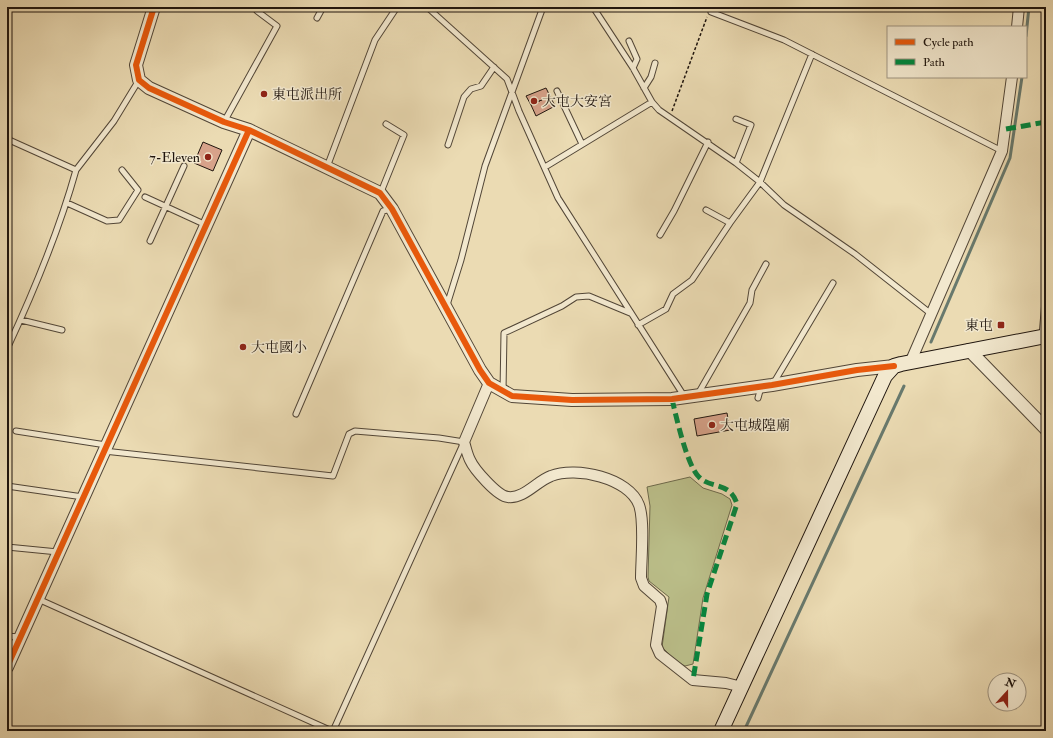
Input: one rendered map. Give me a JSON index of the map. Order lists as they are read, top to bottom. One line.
{"places":{"other":["東屯派出所","大屯大安宮","7-Eleven","大屯國小","大屯城隍廟"],"transit":["東屯"]},"legend":["Cycle path","Path"],"north":"top"}
